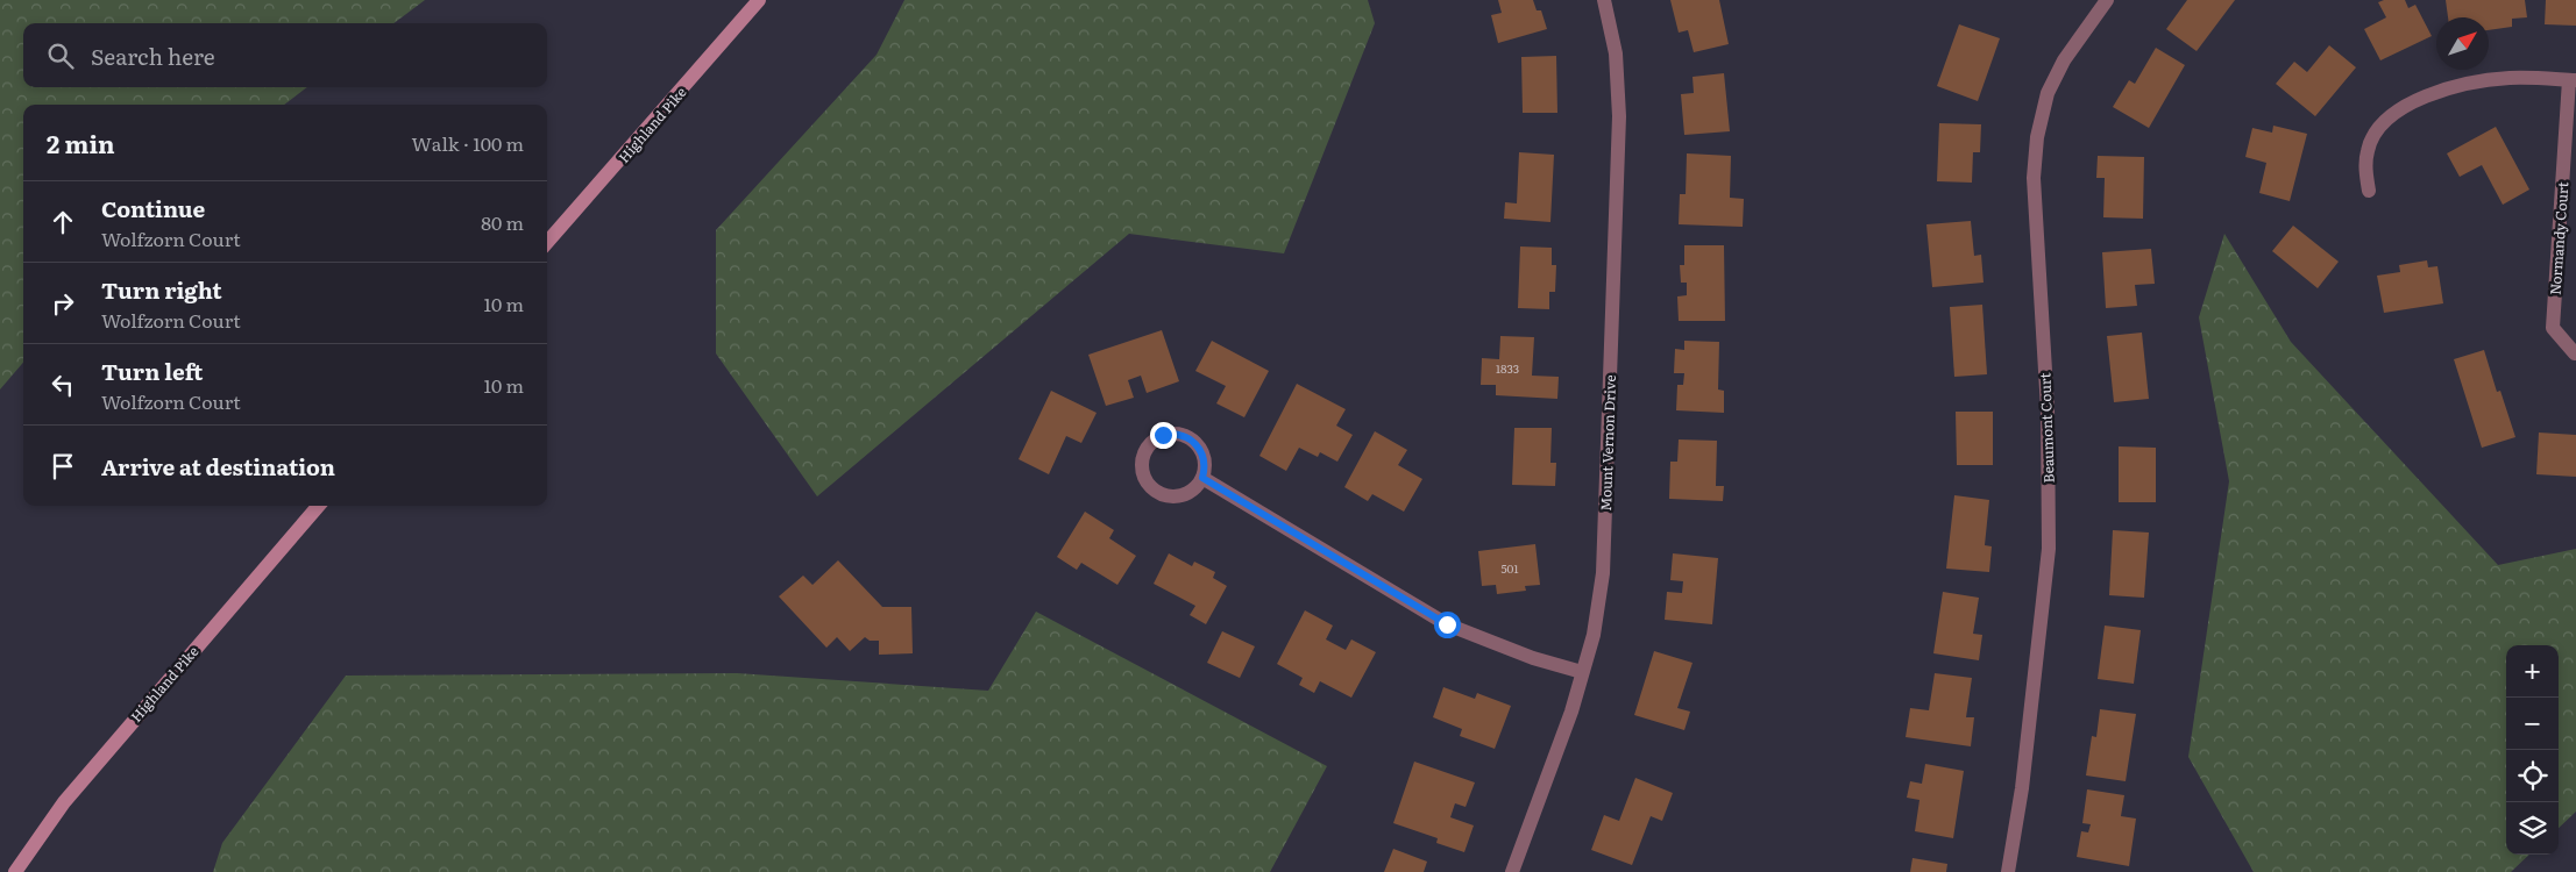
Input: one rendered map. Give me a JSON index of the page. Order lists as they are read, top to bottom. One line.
{"streets":{"main road":["Highland Pike"],"street":["Normandy Court","Beaumont Court","Mount Vernon Drive"]},"house_numbers":["1833","501"],"north":"top right","page":{"search":"Search here","heading":["2 min","Walk · 100 m"],"list":[["Continue","Wolfzorn Court","80 m"],["Turn right","Wolfzorn Court","10 m"],["Turn left","Wolfzorn Court","10 m"],"Arrive at destination"],"map_buttons":["+","−"]}}
